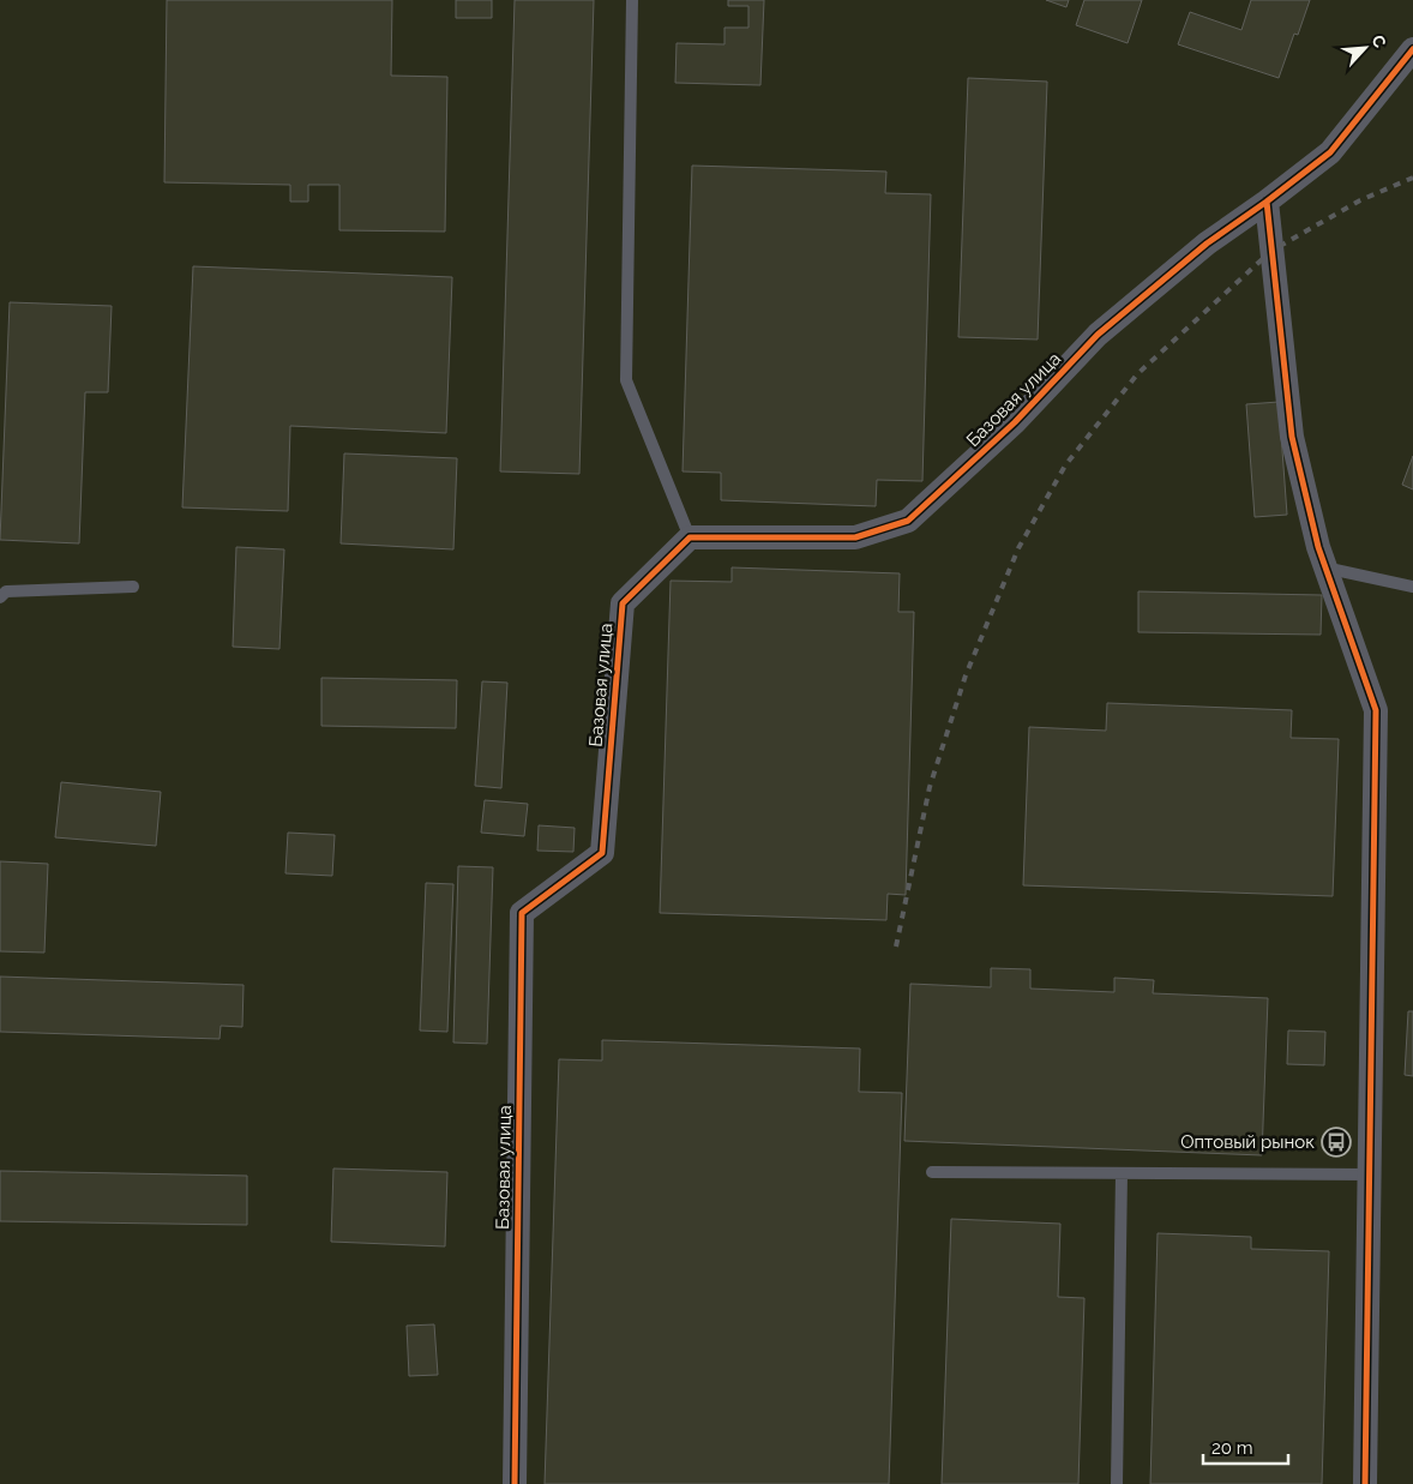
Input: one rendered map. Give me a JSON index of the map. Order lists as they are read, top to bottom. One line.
{"streets":{"street":["Базовая улица"]},"places":{"bus stop":["Оптовый рынок"]},"scale_bar":"20 m","north":"top right"}
